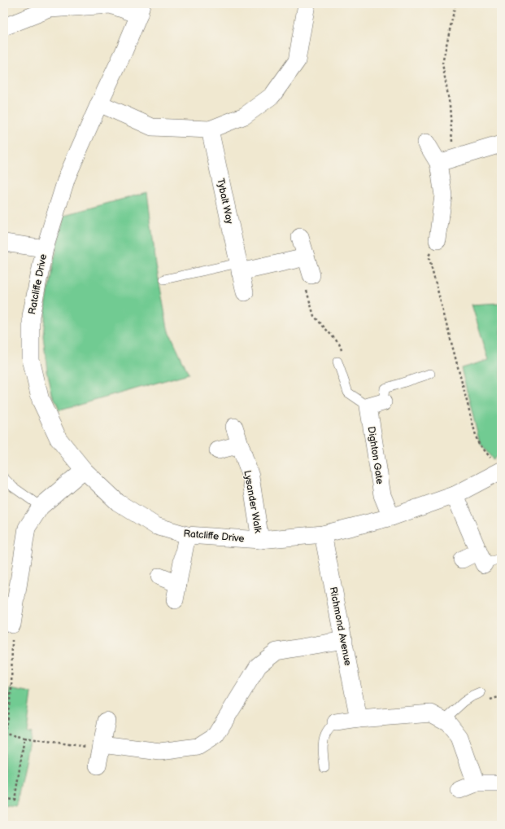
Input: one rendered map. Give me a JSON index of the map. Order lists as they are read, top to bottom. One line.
{"streets":{"street":["Tybalt Way","Ratcliffe Drive","Dighton Gate","Lysander Walk","Richmond Avenue"]},"crossings":[["Ratcliffe Drive","Dighton Gate"],["Ratcliffe Drive","Lysander Walk"],["Ratcliffe Drive","Richmond Avenue"]]}
